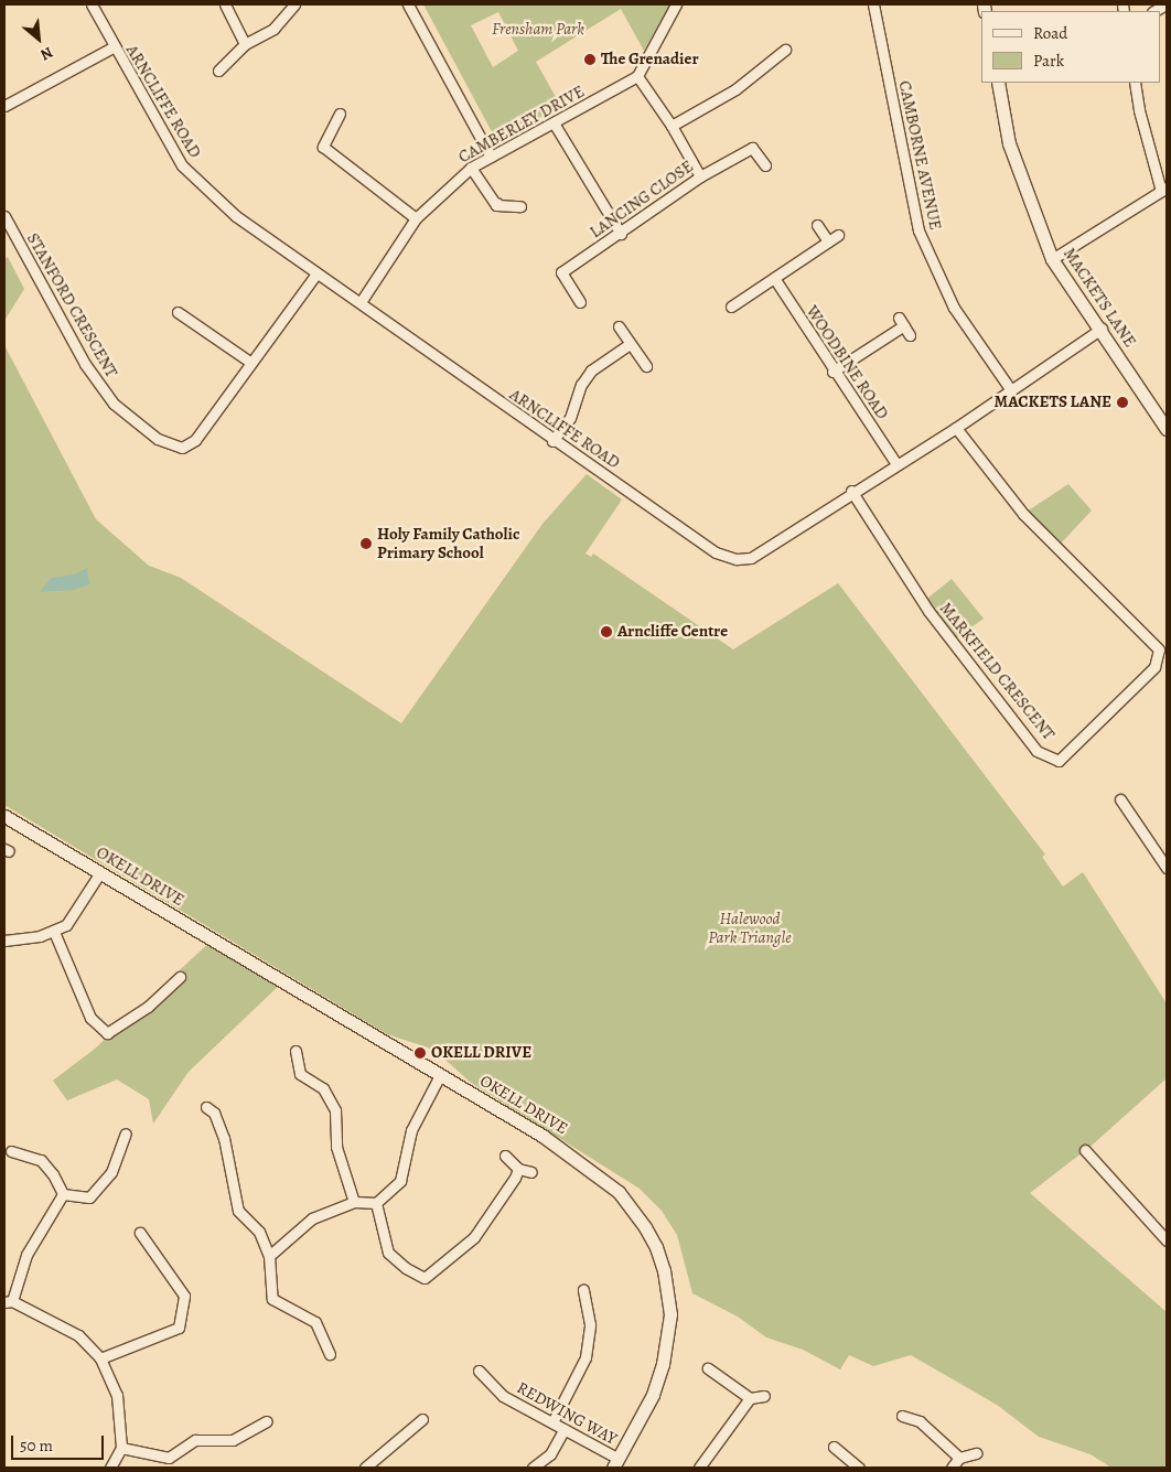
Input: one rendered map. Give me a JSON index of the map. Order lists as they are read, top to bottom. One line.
{"streets":{"street":["ARNCLIFFE ROAD","CAMBERLEY DRIVE","CAMBORNE AVENUE","LANCING CLOSE","MACKETS LANE","STANFORD CRESCENT","WOODBINE ROAD","MARKFIELD CRESCENT","OKELL DRIVE","REDWING WAY"]},"crossings":[["ARNCLIFFE ROAD","CAMBERLEY DRIVE"],["ARNCLIFFE ROAD","CAMBORNE AVENUE"],["ARNCLIFFE ROAD","MACKETS LANE"],["ARNCLIFFE ROAD","STANFORD CRESCENT"],["ARNCLIFFE ROAD","WOODBINE ROAD"],["ARNCLIFFE ROAD","MARKFIELD CRESCENT"],["OKELL DRIVE","REDWING WAY"]],"parks":["Frensham Park","Halewood Park Triangle"],"places":["The Grenadier","MACKETS LANE","Holy Family Catholic Primary School","Arncliffe Centre","OKELL DRIVE"],"legend":["Road","Park"],"scale_bar":"50 m","north":"bottom right"}
